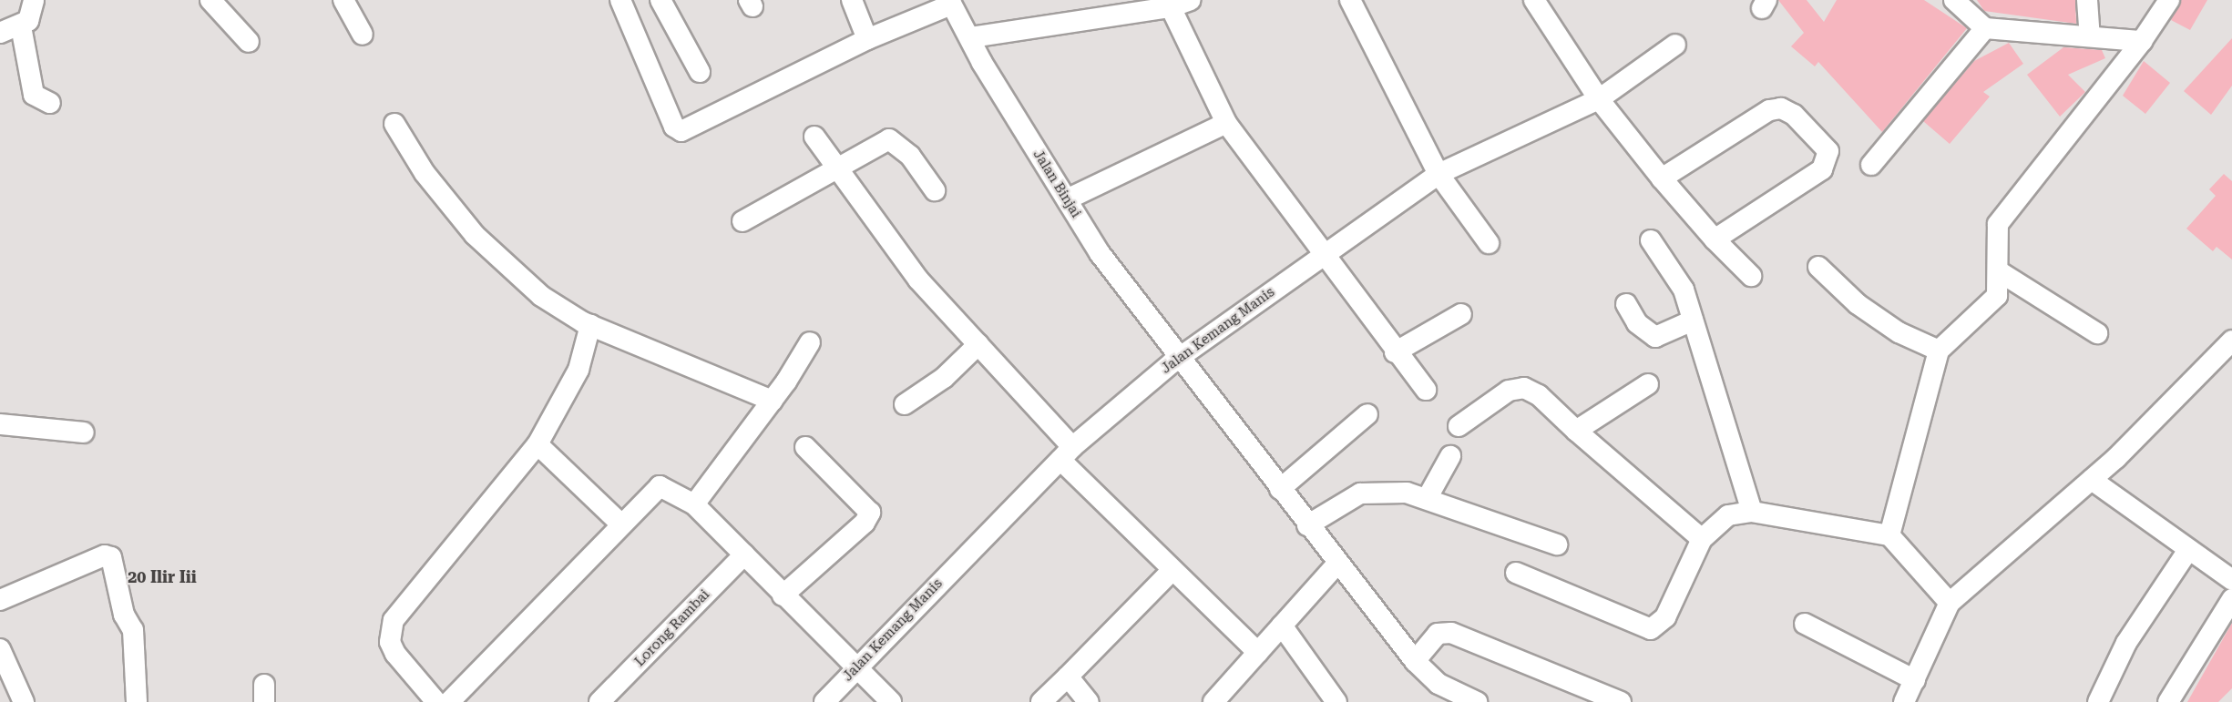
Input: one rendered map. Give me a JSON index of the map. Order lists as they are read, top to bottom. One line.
{"streets":{"street":["Jalan Binjai","Jalan Kemang Manis","Lorong Rambai"]},"crossings":[["Jalan Binjai","Jalan Kemang Manis"]],"districts":["20 Ilir Iii"]}
